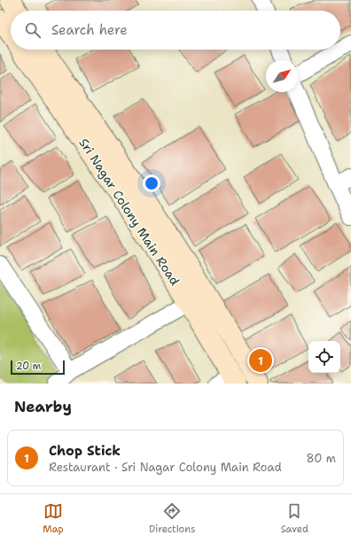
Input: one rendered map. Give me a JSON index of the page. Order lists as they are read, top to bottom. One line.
{"streets":{"main road":["Sri Nagar Colony Main Road"]},"scale_bar":"20 m","north":"top right","page":{"search":"Search here","pins":"1","scale":"20 m","heading":"Nearby","list":[{"mark":"1","name":"Chop Stick","note":"Restaurant · Sri Nagar Colony Main Road","value":"80 m"}],"nav":["Map","Directions","Saved"]}}
